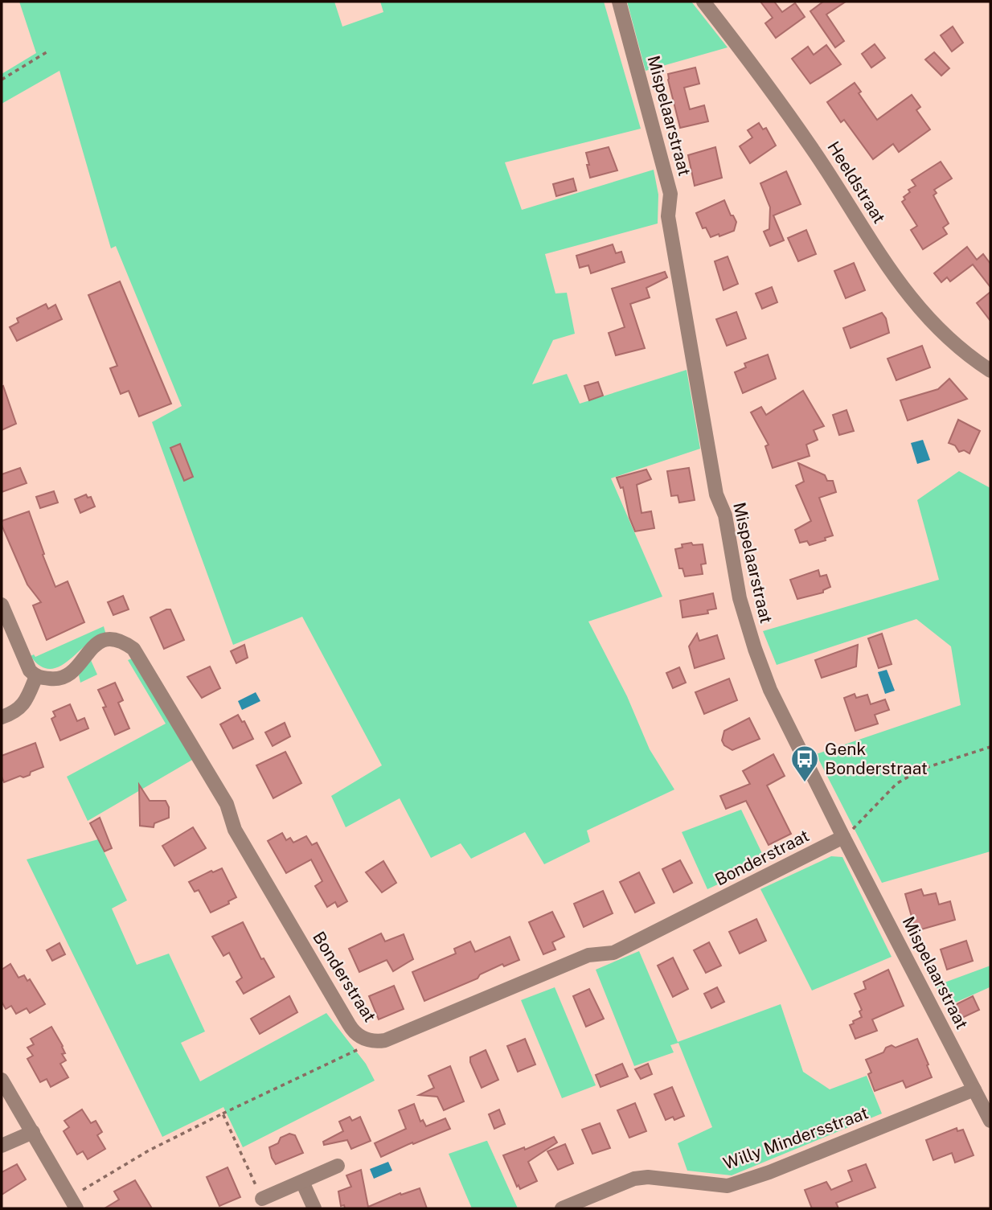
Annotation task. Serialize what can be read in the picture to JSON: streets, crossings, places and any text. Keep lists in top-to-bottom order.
{
  "streets": {
    "street": [
      "Mispelaarstraat",
      "Heeldstraat",
      "Bonderstraat",
      "Willy Mindersstraat"
    ]
  },
  "crossings": [
    ["Mispelaarstraat", "Bonderstraat"],
    ["Mispelaarstraat", "Willy Mindersstraat"]
  ],
  "places": {
    "bus stop": ["Genk Bonderstraat"]
  }
}
